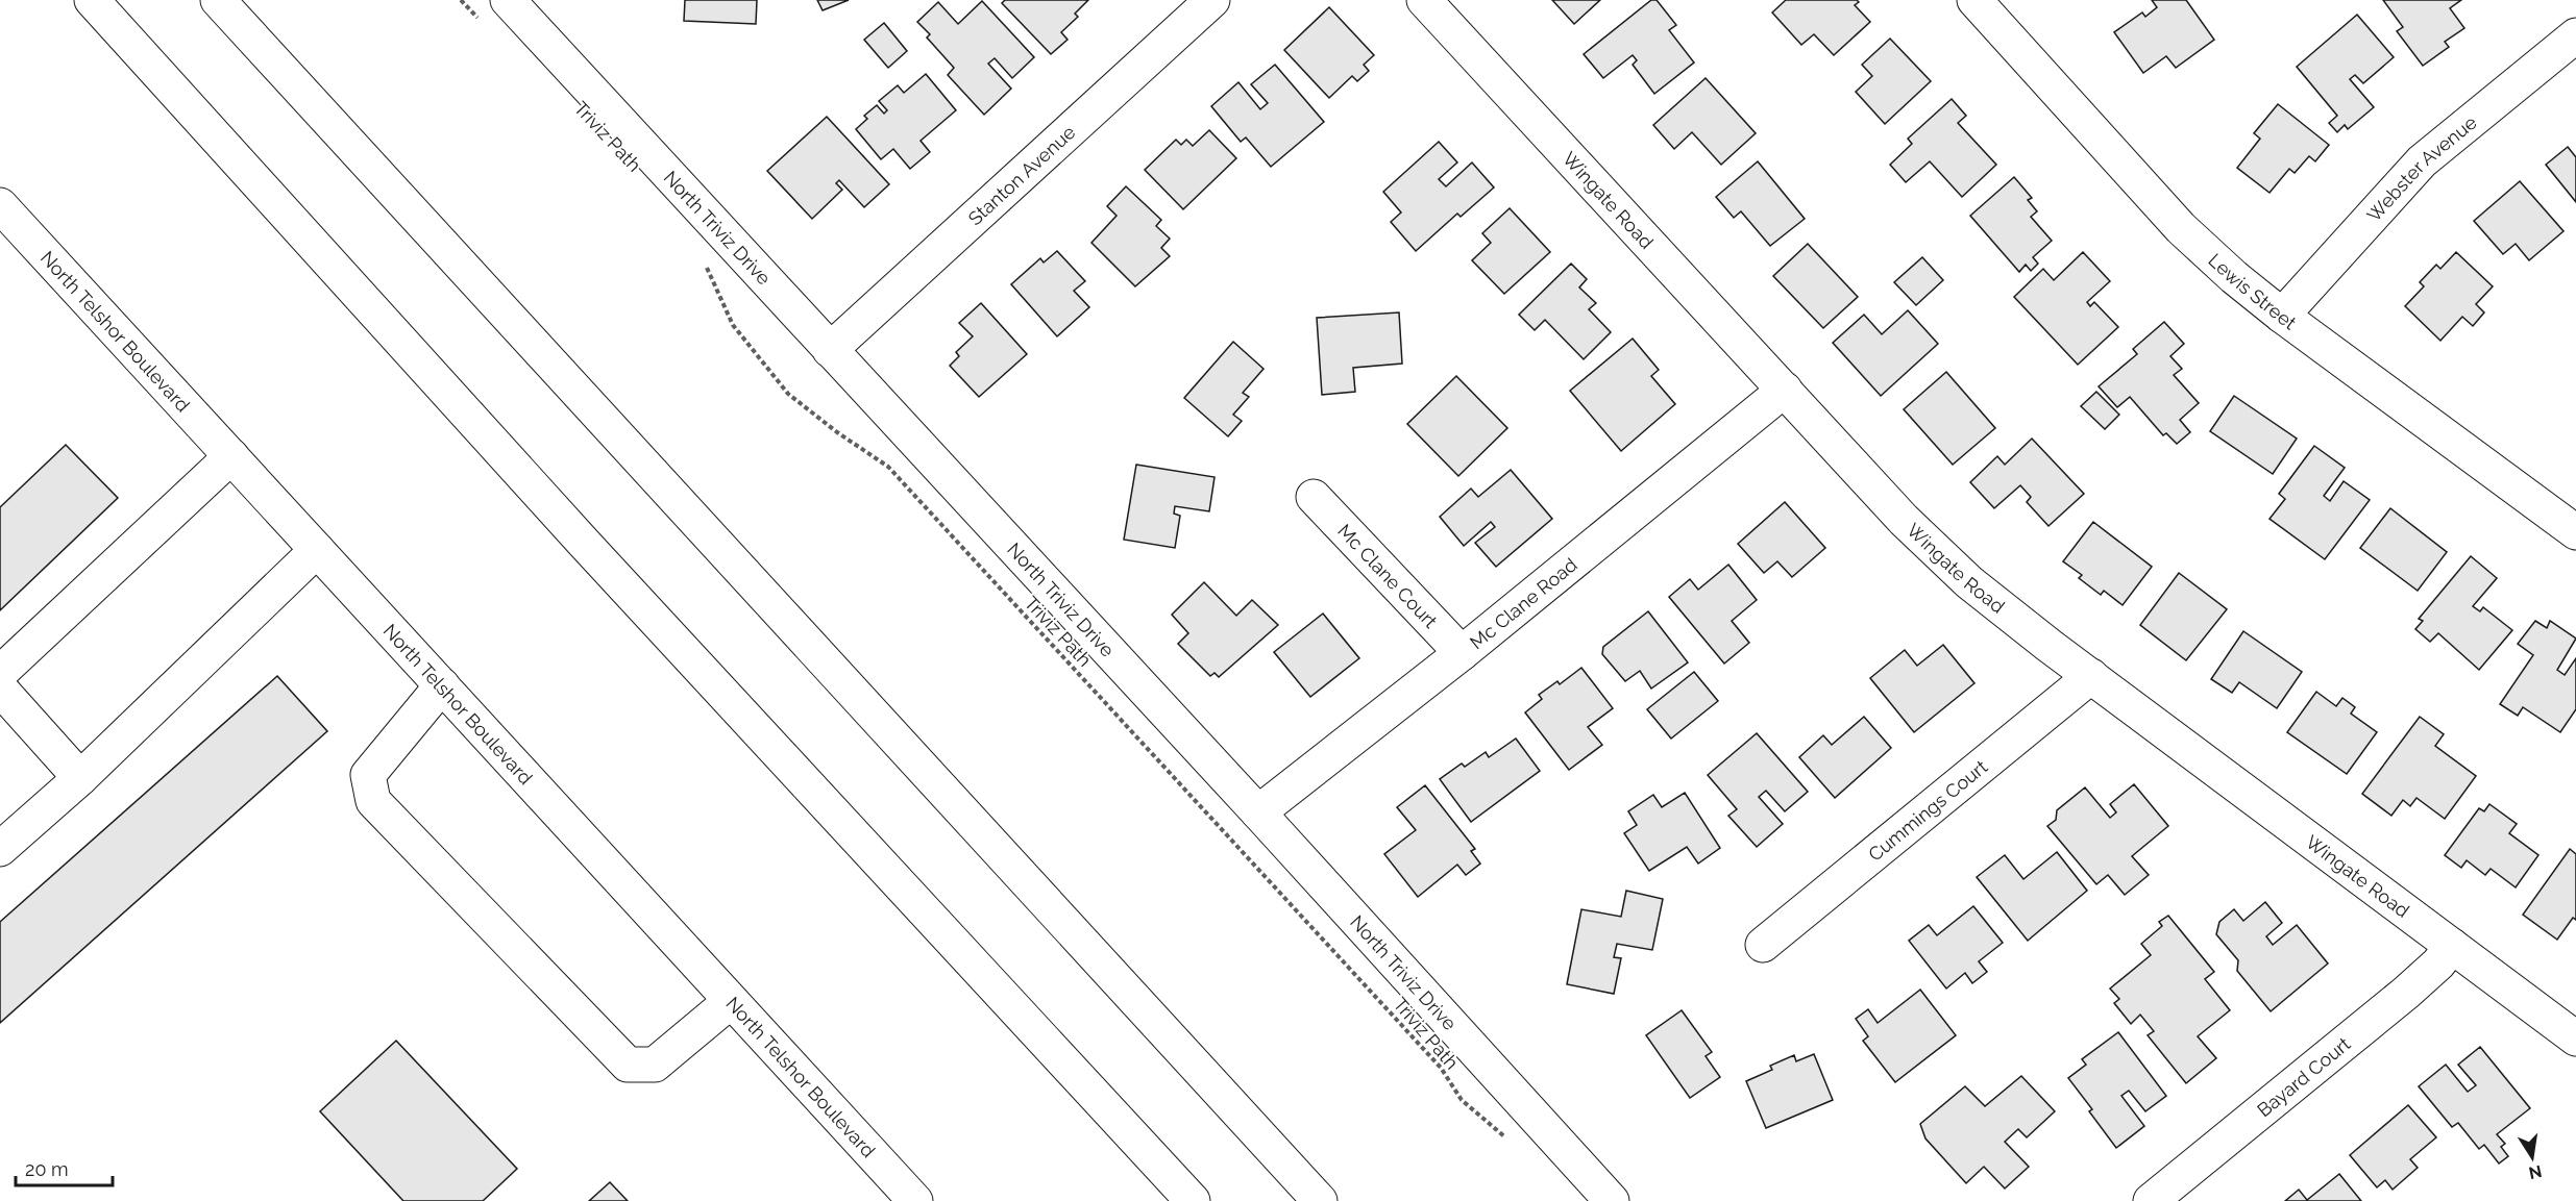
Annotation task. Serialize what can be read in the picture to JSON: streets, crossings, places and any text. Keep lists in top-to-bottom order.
{
  "streets": {
    "main road": [
      "Webster Avenue",
      "Stanton Avenue",
      "Wingate Road",
      "North Triviz Drive",
      "Lewis Street",
      "North Telshor Boulevard",
      "Mc Clane Court",
      "Mc Clane Road",
      "Cummings Court",
      "Bayard Court"
    ],
    "path": ["Triviz Path"]
  },
  "crossings": [
    ["Webster Avenue", "Lewis Street"],
    ["Stanton Avenue", "North Triviz Drive"],
    ["Wingate Road", "Mc Clane Road"],
    ["Wingate Road", "Cummings Court"],
    ["Wingate Road", "Bayard Court"],
    ["North Triviz Drive", "Mc Clane Road"],
    ["Mc Clane Court", "Mc Clane Road"]
  ],
  "scale_bar": "20 m",
  "north": "bottom"
}
